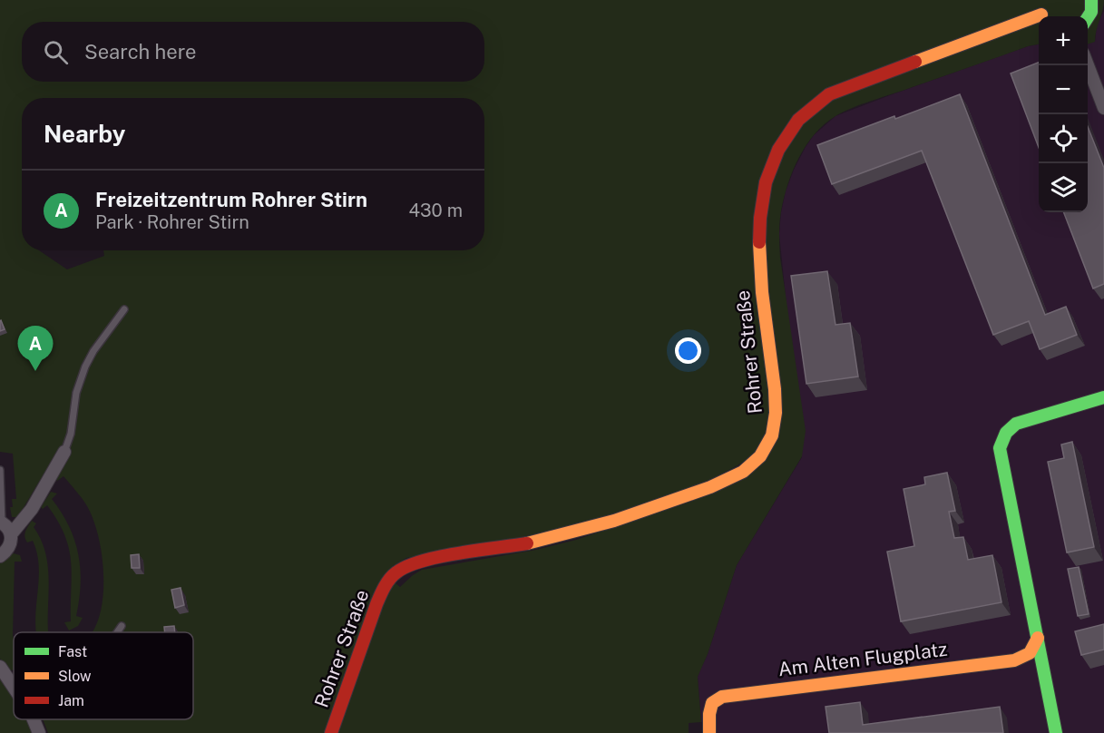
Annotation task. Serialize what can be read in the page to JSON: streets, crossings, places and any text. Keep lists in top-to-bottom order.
{
  "streets": {
    "main road": ["Rohrer Straße", "Am Alten Flugplatz"]
  },
  "legend": ["Fast", "Slow", "Jam"],
  "page": {
    "map_buttons": ["+", "−"],
    "search": "Search here",
    "heading": "Nearby",
    "list": [
      {
        "mark": "A",
        "name": "Freizeitzentrum Rohrer Stirn",
        "note": "Park · Rohrer Stirn",
        "value": "430 m"
      }
    ],
    "pins": "A"
  }
}
